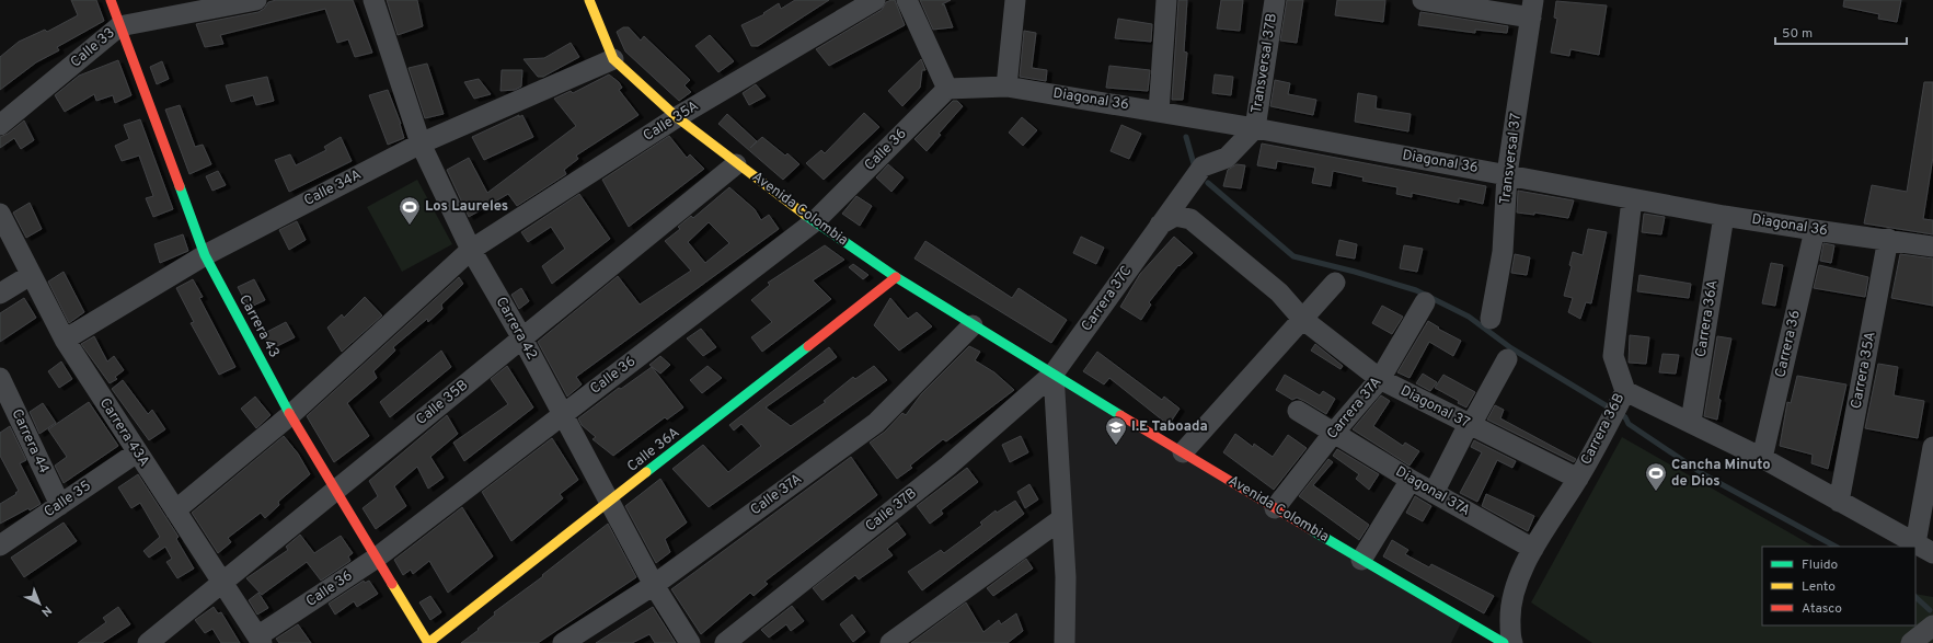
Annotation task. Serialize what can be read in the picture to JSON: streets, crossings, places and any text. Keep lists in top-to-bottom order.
{
  "streets": {
    "street": [
      "Calle 33",
      "Transversal 37B",
      "Diagonal 36",
      "Calle 35A",
      "Calle 36",
      "Transversal 37",
      "Calle 34A",
      "Avenida Colombia",
      "Carrera 37C",
      "Carrera 36A",
      "Carrera 43",
      "Carrera 42",
      "Carrera 36",
      "Carrera 35A",
      "Calle 35B",
      "Diagonal 37",
      "Carrera 37A",
      "Carrera 36B",
      "Carrera 43A",
      "Carrera 44",
      "Calle 36A",
      "Diagonal 37A",
      "Calle 37A",
      "Calle 35",
      "Calle 37B"
    ]
  },
  "crossings": [
    ["Calle 33", "Carrera 43"],
    ["Transversal 37B", "Diagonal 36"],
    ["Transversal 37B", "Carrera 37C"],
    ["Diagonal 36", "Calle 36"],
    ["Diagonal 36", "Transversal 37"],
    ["Diagonal 36", "Carrera 37C"],
    ["Diagonal 36", "Carrera 36A"],
    ["Diagonal 36", "Carrera 36"],
    ["Diagonal 36", "Carrera 35A"],
    ["Diagonal 36", "Carrera 36B"],
    ["Calle 35A", "Avenida Colombia"],
    ["Calle 35A", "Carrera 43"],
    ["Calle 35A", "Carrera 42"],
    ["Calle 35A", "Carrera 43A"],
    ["Calle 36", "Avenida Colombia"],
    ["Calle 36", "Carrera 43"],
    ["Calle 36", "Carrera 42"],
    ["Calle 36", "Carrera 43A"],
    ["Calle 34A", "Avenida Colombia"],
    ["Calle 34A", "Carrera 43"],
    ["Calle 34A", "Carrera 42"],
    ["Calle 34A", "Carrera 43A"],
    ["Avenida Colombia", "Carrera 37C"],
    ["Avenida Colombia", "Calle 35B"],
    ["Avenida Colombia", "Carrera 37A"],
    ["Avenida Colombia", "Calle 36A"],
    ["Avenida Colombia", "Calle 37A"],
    ["Avenida Colombia", "Calle 37B"],
    ["Carrera 37C", "Calle 37B"],
    ["Carrera 43", "Calle 35B"],
    ["Carrera 43", "Calle 36A"],
    ["Carrera 42", "Calle 35B"],
    ["Carrera 42", "Calle 36A"],
    ["Carrera 42", "Calle 37A"],
    ["Calle 35B", "Carrera 43A"],
    ["Diagonal 37", "Carrera 37A"],
    ["Diagonal 37", "Carrera 36B"],
    ["Carrera 37A", "Diagonal 37A"],
    ["Carrera 36B", "Diagonal 37A"],
    ["Carrera 43A", "Calle 35"],
    ["Carrera 44", "Calle 35"]
  ],
  "places": {
    "sports": ["Los Laureles", "Cancha Minuto de Dios"],
    "school or university": ["I.E Taboada"]
  },
  "legend": ["Fluido", "Lento", "Atasco"],
  "scale_bar": "50 m",
  "north": "bottom right"
}
